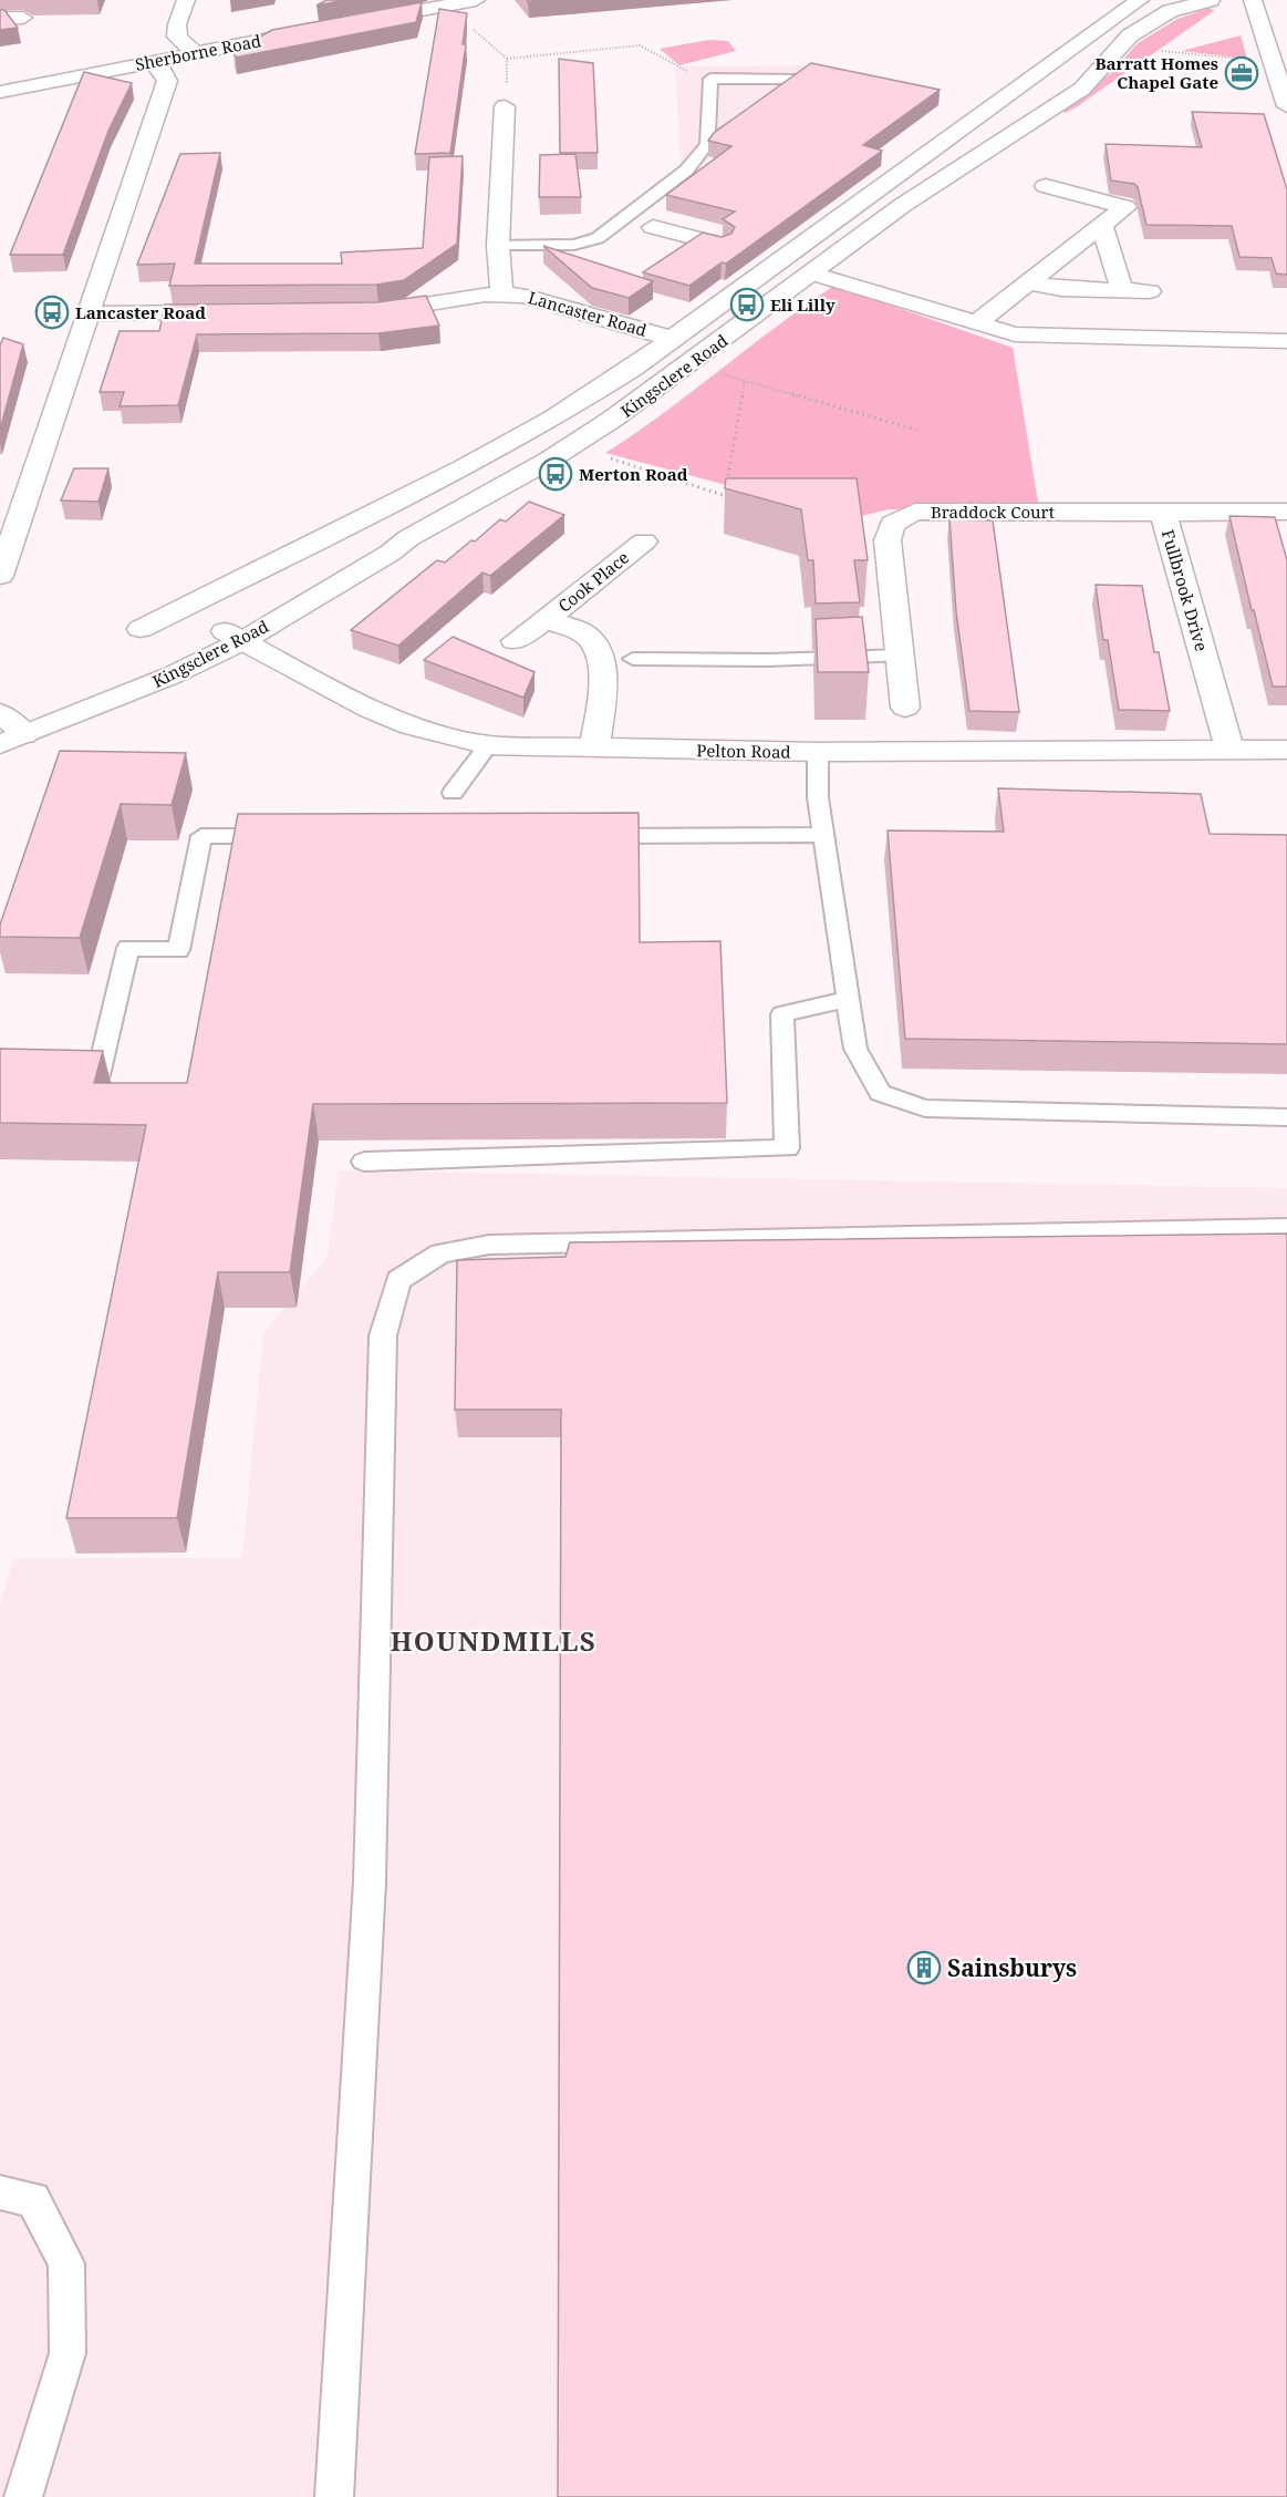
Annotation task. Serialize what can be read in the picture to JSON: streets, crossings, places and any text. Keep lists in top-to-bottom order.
{
  "streets": {
    "street": [
      "Sherborne Road",
      "Lancaster Road",
      "Kingsclere Road",
      "Braddock Court",
      "Cook Place",
      "Fullbrook Drive",
      "Pelton Road"
    ]
  },
  "crossings": [
    ["Lancaster Road", "Kingsclere Road"],
    ["Kingsclere Road", "Pelton Road"],
    ["Braddock Court", "Fullbrook Drive"],
    ["Cook Place", "Pelton Road"],
    ["Fullbrook Drive", "Pelton Road"]
  ],
  "districts": ["HOUNDMILLS"],
  "places": {
    "office": ["Barratt Homes Chapel Gate"],
    "bus stop": ["Eli Lilly", "Lancaster Road", "Merton Road"],
    "building": ["Sainsburys"]
  }
}
